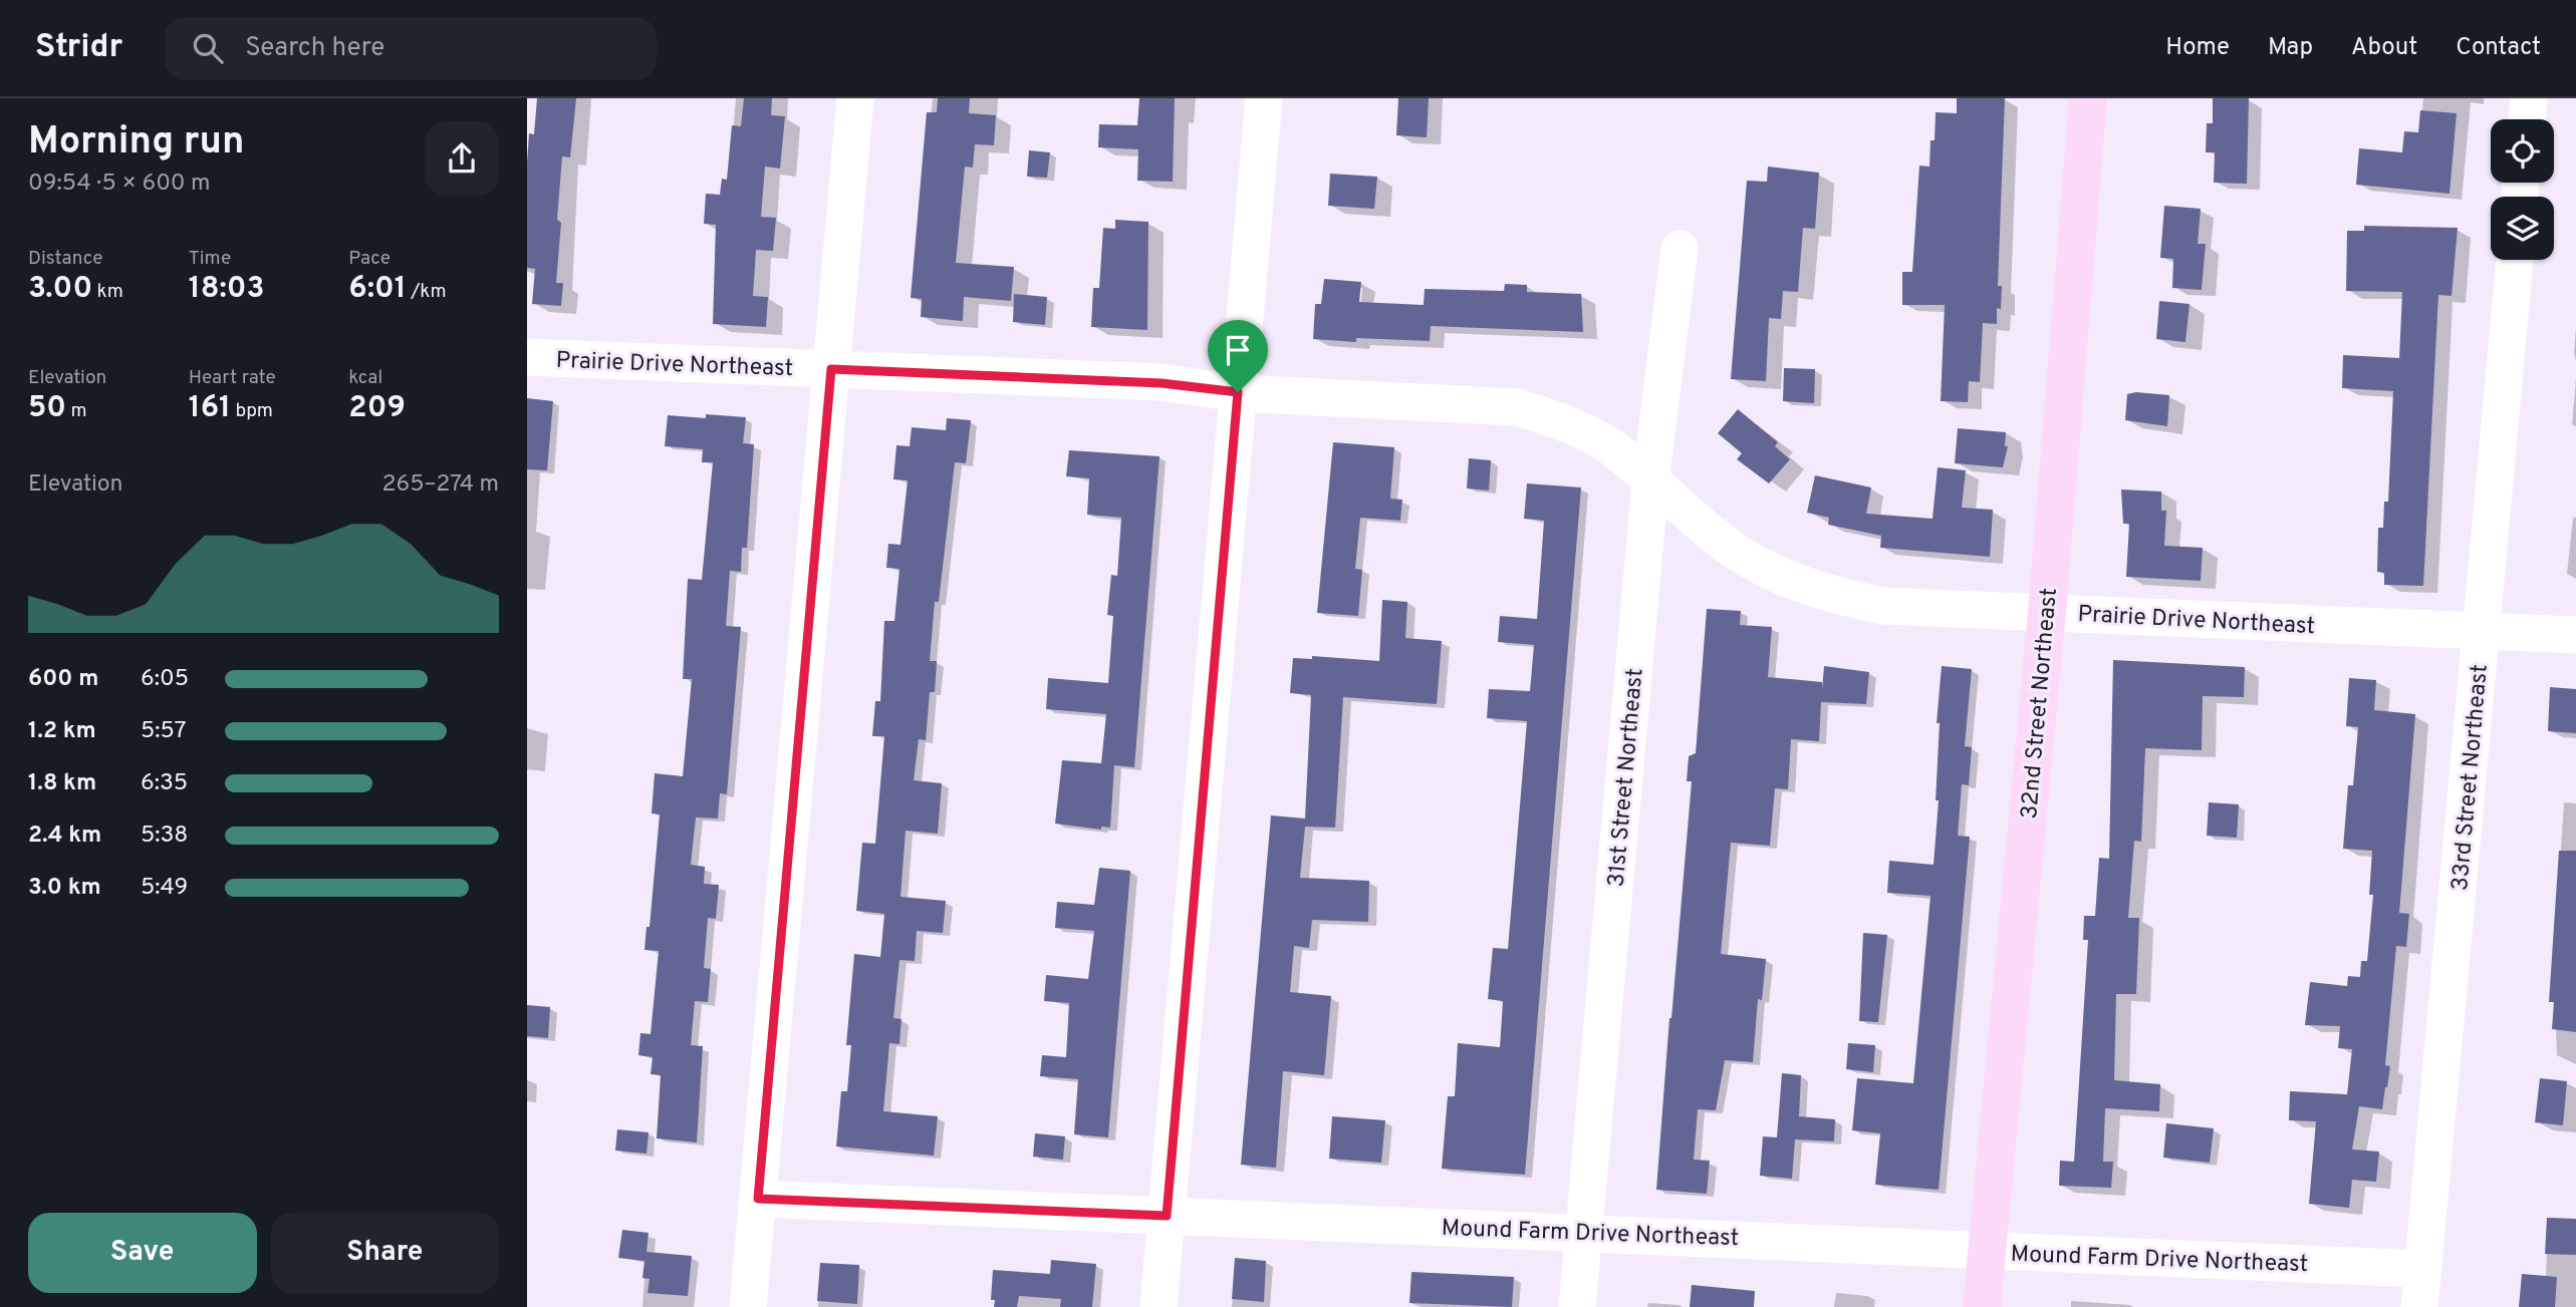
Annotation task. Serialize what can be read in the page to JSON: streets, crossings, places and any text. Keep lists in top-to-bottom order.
{
  "streets": {
    "main road": ["32nd Street Northeast"],
    "street": [
      "Prairie Drive Northeast",
      "31st Street Northeast",
      "33rd Street Northeast",
      "Mound Farm Drive Northeast"
    ]
  },
  "crossings": [
    ["Prairie Drive Northeast", "32nd Street Northeast"],
    ["Prairie Drive Northeast", "31st Street Northeast"],
    ["Prairie Drive Northeast", "33rd Street Northeast"],
    ["32nd Street Northeast", "Mound Farm Drive Northeast"],
    ["31st Street Northeast", "Mound Farm Drive Northeast"],
    ["33rd Street Northeast", "Mound Farm Drive Northeast"]
  ],
  "page": {
    "header": "Stridr",
    "search": "Search here",
    "nav": [
      "Home",
      "Map",
      "About",
      "Contact"
    ],
    "heading": ["Morning run", "09:54 · 5 × 600 m"],
    "stats": [
      ["Distance", "3.00 km"],
      ["Time", "18:03"],
      ["Pace", "6:01 /km"],
      ["Elevation", "50 m"],
      ["Heart rate", "161 bpm"],
      ["kcal", "209"]
    ],
    "chart": ["Elevation", "265–274 m"],
    "list": [
      {
        "name": "600 m",
        "note": "6:05"
      },
      {
        "name": "1.2 km",
        "note": "5:57"
      },
      {
        "name": "1.8 km",
        "note": "6:35"
      },
      {
        "name": "2.4 km",
        "note": "5:38"
      },
      {
        "name": "3.0 km",
        "note": "5:49"
      }
    ],
    "buttons": ["Save", "Share"]
  }
}
